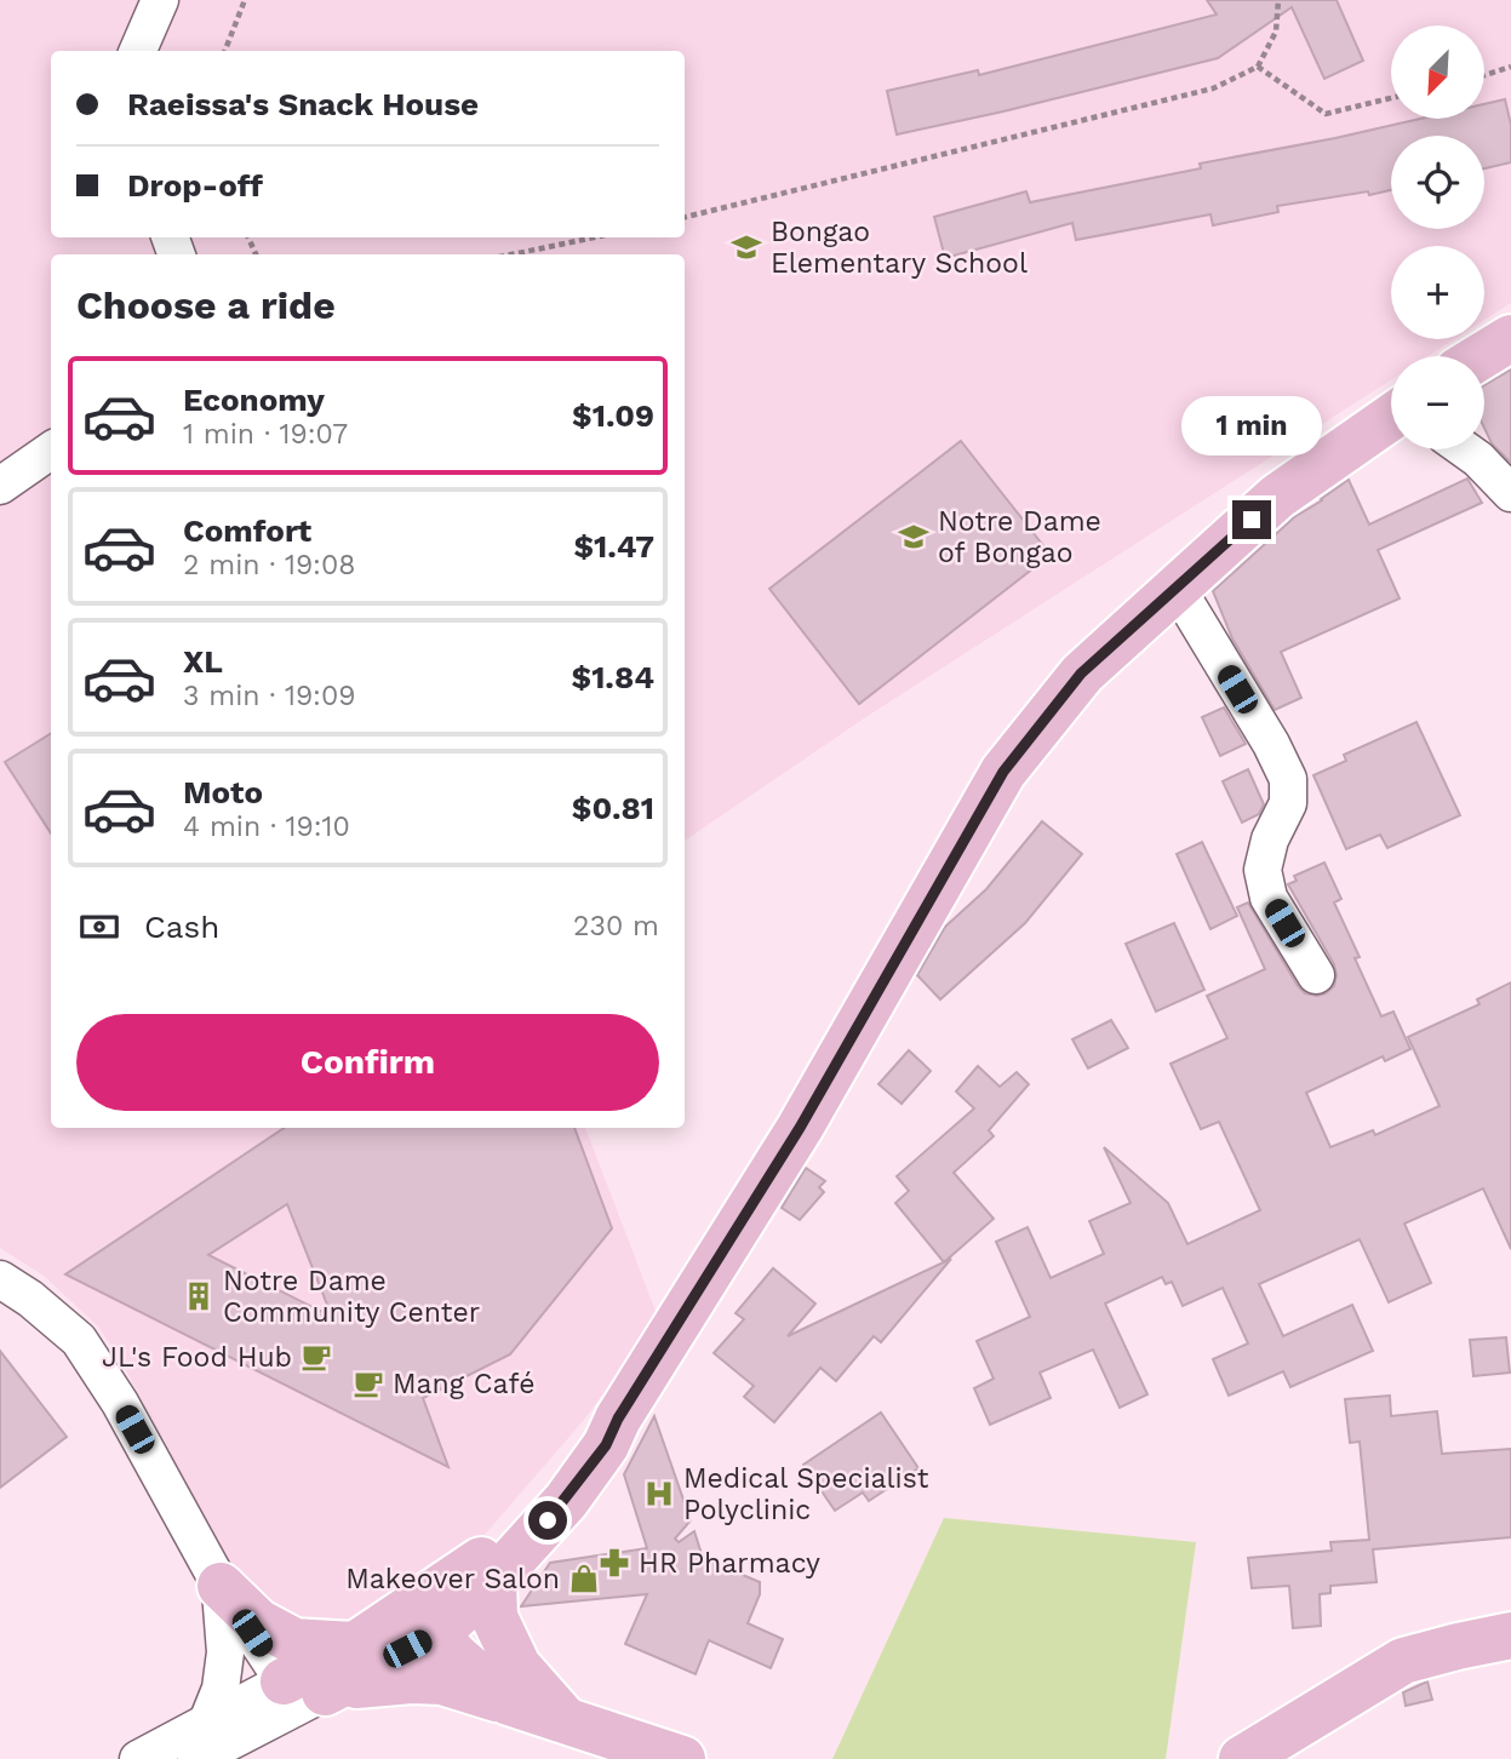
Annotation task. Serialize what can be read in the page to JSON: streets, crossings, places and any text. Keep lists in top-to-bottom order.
{
  "places": {
    "school or university": ["Bongao Elementary School", "Notre Dame of Bongao"],
    "building": ["Notre Dame Community Center"],
    "cafe": ["JL's Food Hub", "Mang Café"],
    "hospital": ["Medical Specialist Polyclinic"],
    "pharmacy": ["HR Pharmacy"],
    "shop": ["Makeover Salon"]
  },
  "north": "bottom left",
  "page": {
    "map_buttons": ["+", "−"],
    "banner": ["Raeissa's Snack House", "Drop-off"],
    "heading": "Choose a ride",
    "list": [
      {
        "name": "Economy",
        "note": "1 min · 19:07",
        "value": "$1.09"
      },
      {
        "name": "Comfort",
        "note": "2 min · 19:08",
        "value": "$1.47"
      },
      {
        "name": "XL",
        "note": "3 min · 19:09",
        "value": "$1.84"
      },
      {
        "name": "Moto",
        "note": "4 min · 19:10",
        "value": "$0.81"
      }
    ],
    "bubble": "1 min",
    "pay": ["Cash", "230 m"],
    "buttons": "Confirm"
  }
}
